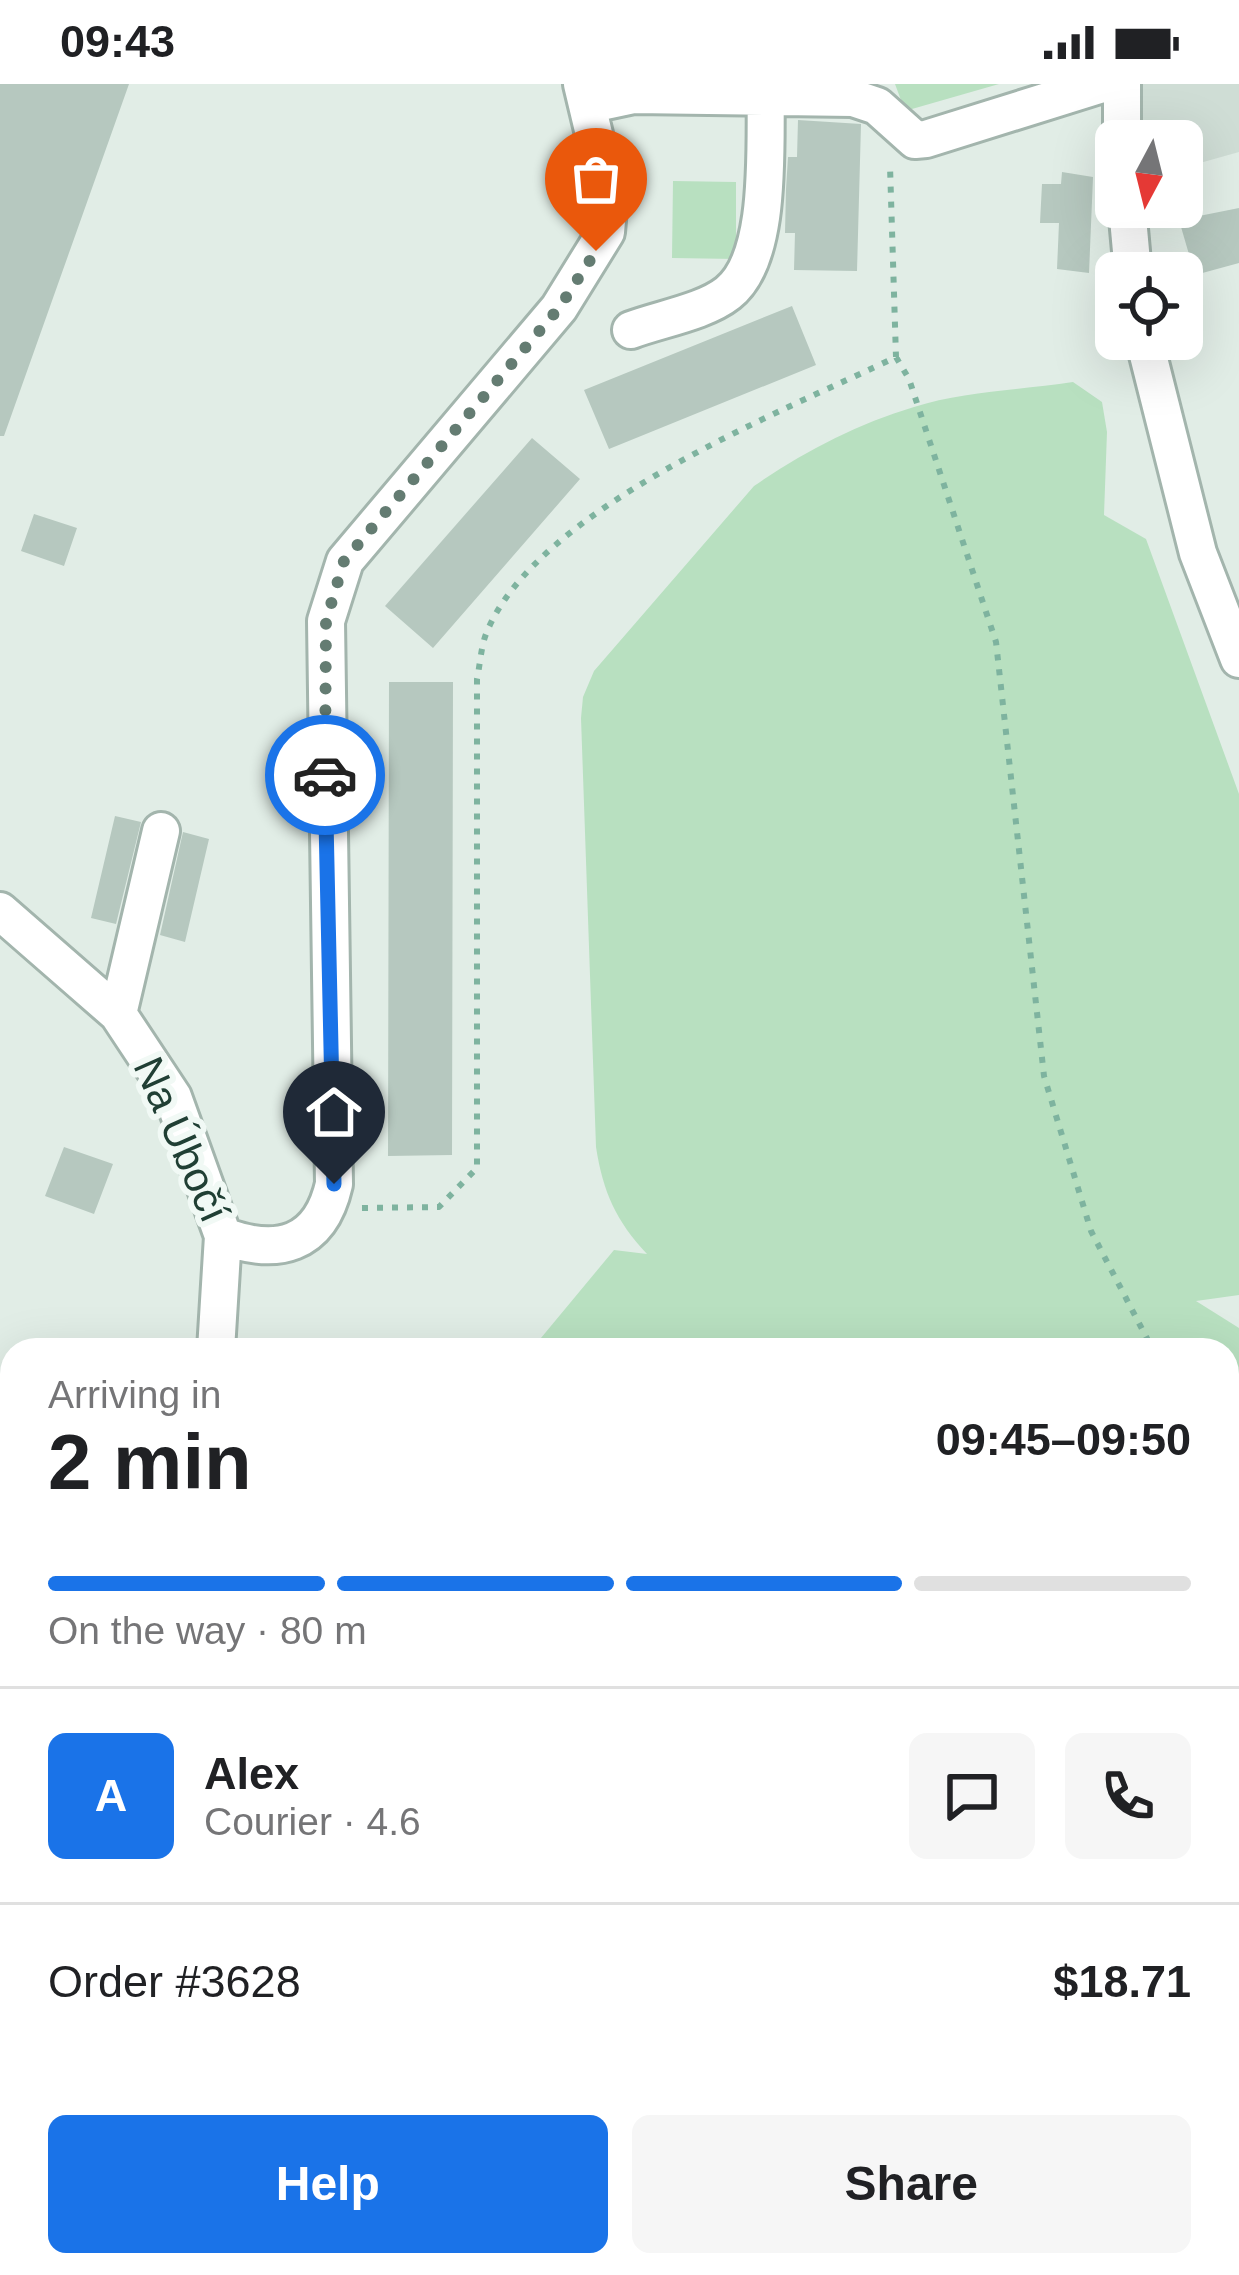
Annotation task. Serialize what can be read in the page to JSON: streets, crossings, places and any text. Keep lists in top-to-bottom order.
{
  "streets": {
    "street": ["Na Úbočí"]
  },
  "north": "bottom",
  "page": {
    "status": "09:43",
    "heading": ["2 min", "Arriving in", "09:45–09:50"],
    "panel": [
      "Alex",
      "Courier · 4.6",
      "Order #3628",
      "$18.71"
    ],
    "bar": "On the way · 80 m",
    "round": "A",
    "buttons": ["Help", "Share"]
  }
}
